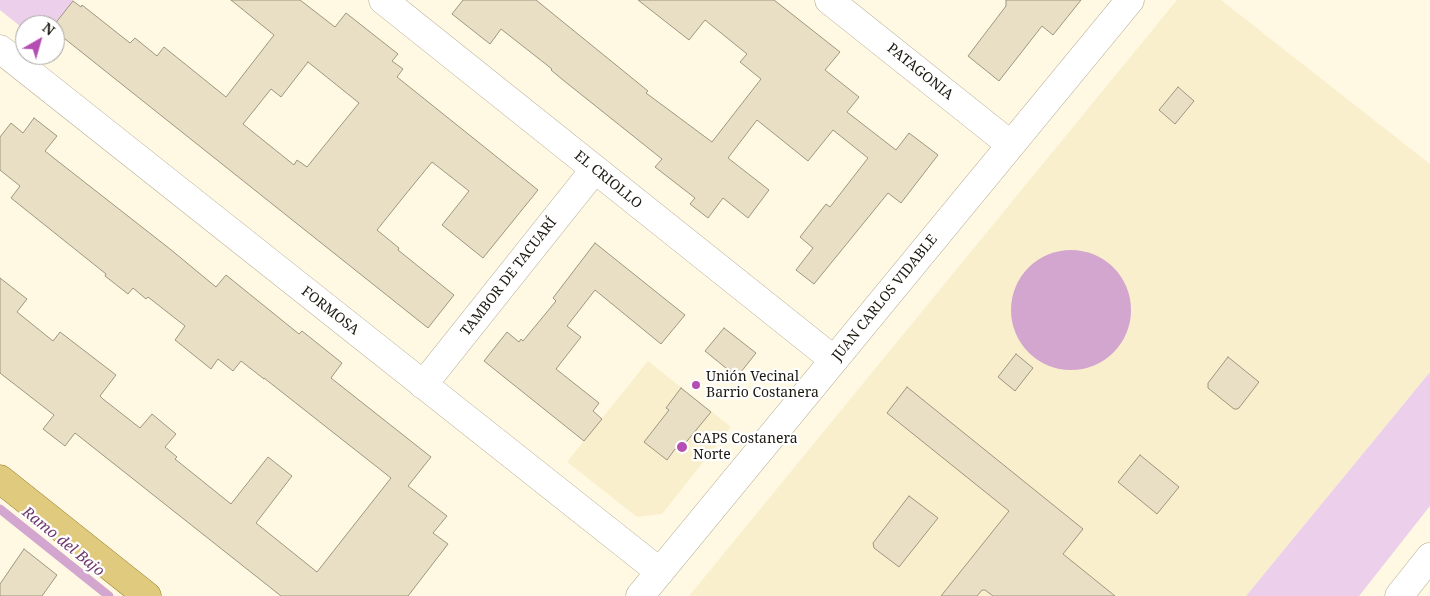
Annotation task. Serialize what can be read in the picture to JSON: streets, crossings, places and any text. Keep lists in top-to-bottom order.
{
  "streets": {
    "street": [
      "PATAGONIA",
      "EL CRIOLLO",
      "TAMBOR DE TACUARÍ",
      "JUAN CARLOS VIDABLE",
      "FORMOSA"
    ]
  },
  "crossings": [
    ["PATAGONIA", "JUAN CARLOS VIDABLE"],
    ["EL CRIOLLO", "TAMBOR DE TACUARÍ"],
    ["EL CRIOLLO", "JUAN CARLOS VIDABLE"],
    ["TAMBOR DE TACUARÍ", "FORMOSA"],
    ["JUAN CARLOS VIDABLE", "FORMOSA"]
  ],
  "water": ["Ramo del Bajo"],
  "places": ["Unión Vecinal Barrio Costanera", "CAPS Costanera Norte"],
  "north": "top right"
}
